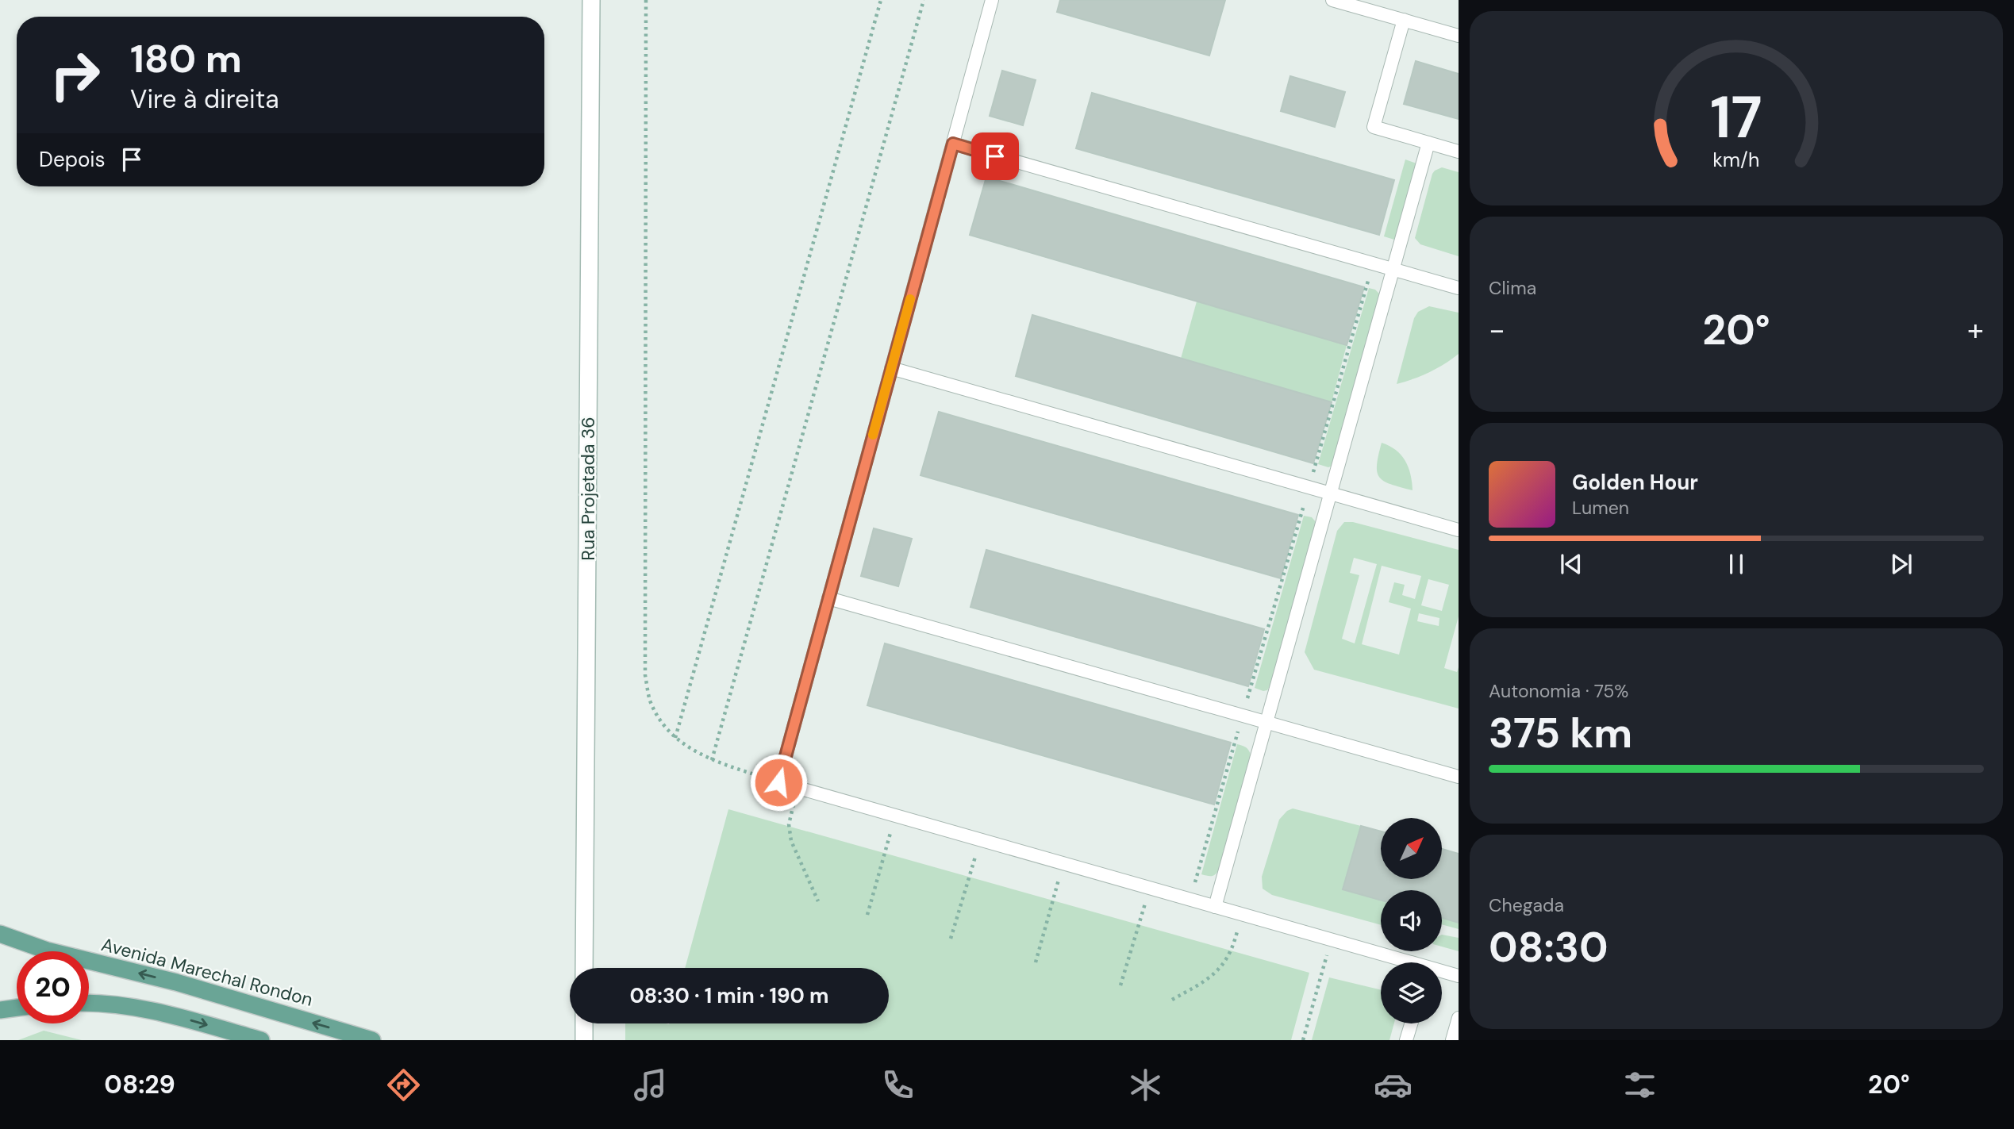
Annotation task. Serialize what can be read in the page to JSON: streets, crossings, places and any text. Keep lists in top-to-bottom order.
{
  "streets": {
    "main road": ["Avenida Marechal Rondon"],
    "street": ["Rua Projetada 36"]
  },
  "north": "top right",
  "page": {
    "turn": ["180 m", "Vire à direita"],
    "then": "Depois",
    "tile": [
      "Clima",
      ["Autonomia · 75%", "375 km"],
      ["Chegada", "08:30"]
    ],
    "heat": ["−", "20°", "+"],
    "song": ["Golden Hour", "Lumen"],
    "limit": "20",
    "trip": "08:30 · 1 min · 190 m",
    "tabs": ["08:29", "20°"],
    "gauge": ["17", "km/h"]
  }
}
